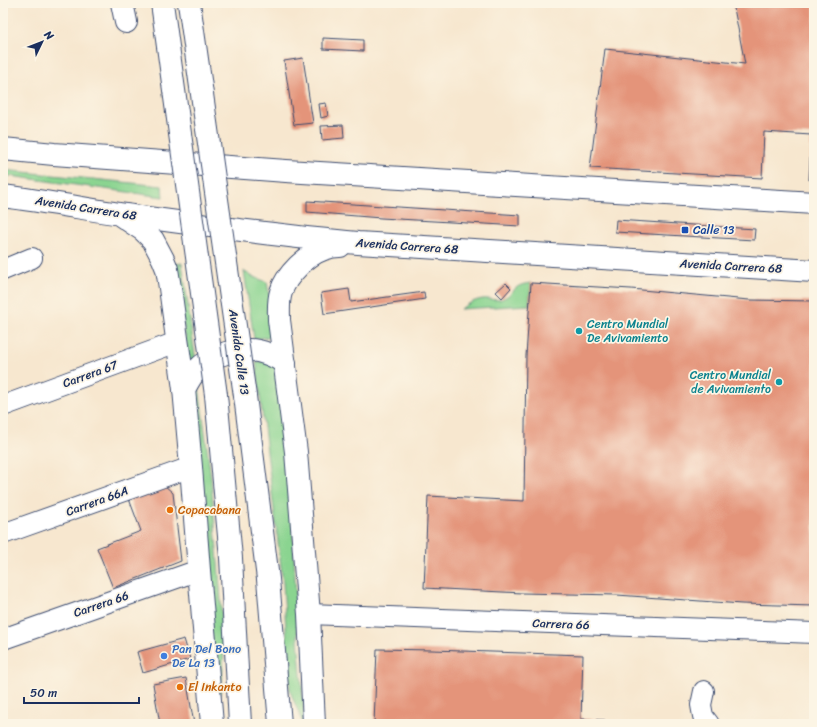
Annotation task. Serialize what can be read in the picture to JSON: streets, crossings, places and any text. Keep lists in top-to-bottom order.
{
  "streets": {
    "main road": ["Avenida Carrera 68", "Avenida Calle 13"],
    "street": ["Carrera 67", "Carrera 66A", "Carrera 66"]
  },
  "places": {
    "transit": ["Calle 13"],
    "other": [
      "Centro Mundial De Avivamiento",
      "Centro Mundial de Avivamiento",
      "Copacabana",
      "Pan Del Bono De La 13",
      "El Inkanto"
    ]
  },
  "scale_bar": "50 m",
  "north": "top right"
}
